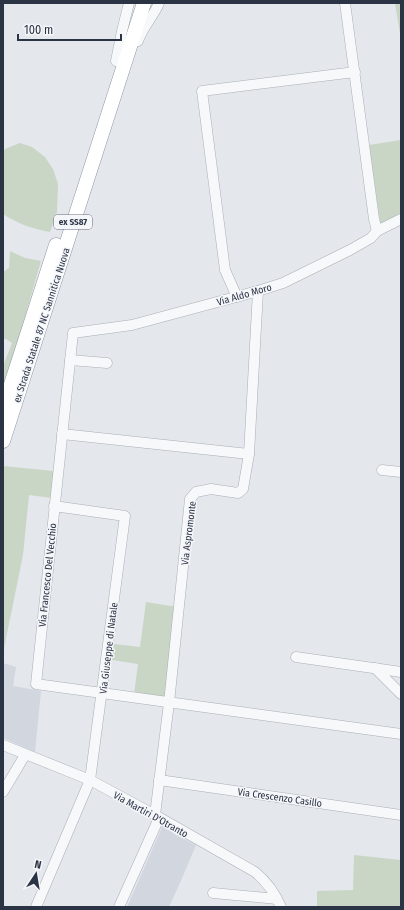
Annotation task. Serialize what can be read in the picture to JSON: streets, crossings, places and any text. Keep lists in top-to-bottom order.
{
  "streets": {
    "highway": ["ex SS87", "ex Strada Statale 87 NC Sannitica Nuova"],
    "street": [
      "Via Aldo Moro",
      "Via Aspromonte",
      "Via Francesco Del Vecchio",
      "Via Giuseppe di Natale",
      "Via Crescenzo Casillo",
      "Via Martiri D'Otranto"
    ]
  },
  "crossings": [
    ["Via Aldo Moro", "Via Aspromonte"],
    ["Via Aldo Moro", "Via Francesco Del Vecchio"],
    ["Via Aspromonte", "Via Francesco Del Vecchio"],
    ["Via Francesco Del Vecchio", "Via Giuseppe di Natale"],
    ["Via Giuseppe di Natale", "Via Martiri D'Otranto"]
  ],
  "scale_bar": "100 m",
  "north": "top"
}
